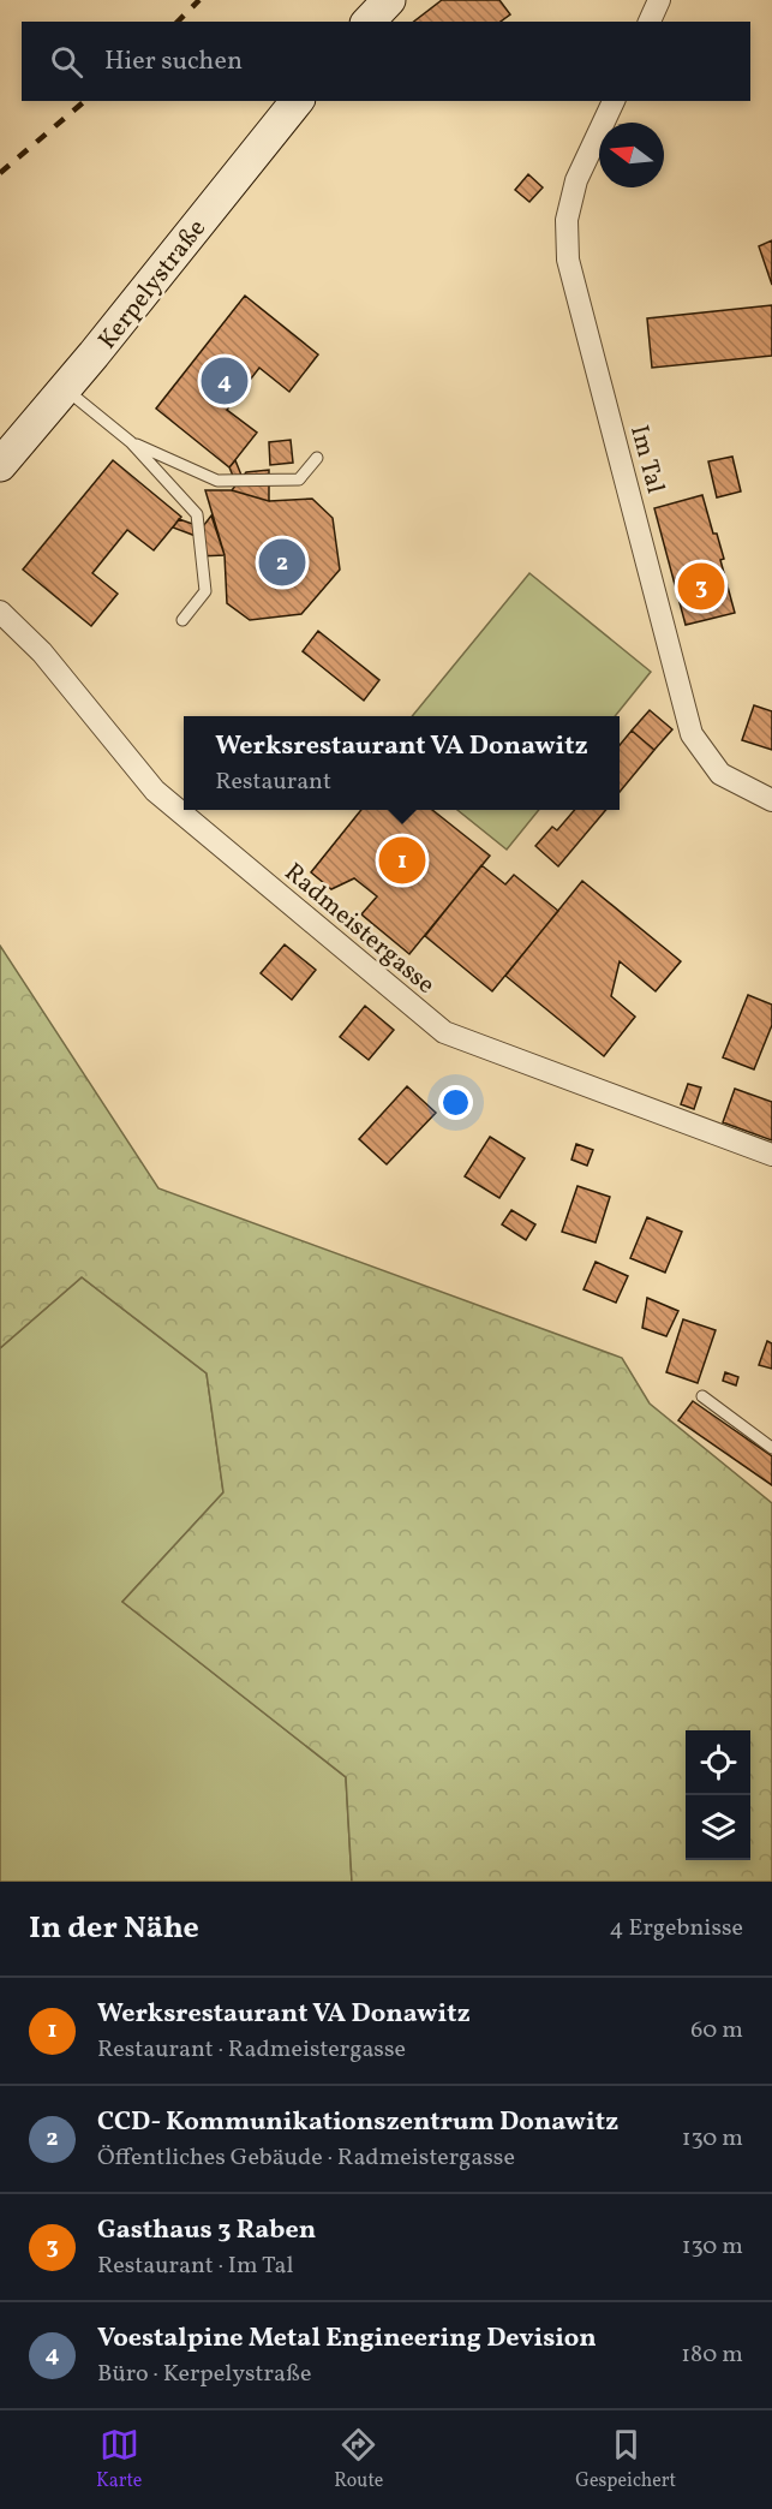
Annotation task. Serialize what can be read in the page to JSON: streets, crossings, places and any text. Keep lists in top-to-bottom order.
{
  "streets": {
    "main road": ["Kerpelystraße"],
    "street": ["Im Tal", "Radmeistergasse"]
  },
  "north": "left",
  "page": {
    "search": "Hier suchen",
    "pins": [
      "4",
      "2",
      "3",
      "1"
    ],
    "popup": ["Werksrestaurant VA Donawitz", "Restaurant"],
    "heading": ["In der Nähe", "4 Ergebnisse"],
    "list": [
      {
        "mark": "1",
        "name": "Werksrestaurant VA Donawitz",
        "note": "Restaurant · Radmeistergasse",
        "value": "60 m"
      },
      {
        "mark": "2",
        "name": "CCD- Kommunikationszentrum Donawitz",
        "note": "Öffentliches Gebäude · Radmeistergasse",
        "value": "130 m"
      },
      {
        "mark": "3",
        "name": "Gasthaus 3 Raben",
        "note": "Restaurant · Im Tal",
        "value": "130 m"
      },
      {
        "mark": "4",
        "name": "Voestalpine Metal Engineering Devision",
        "note": "Büro · Kerpelystraße",
        "value": "180 m"
      }
    ],
    "nav": ["Karte", "Route", "Gespeichert"]
  }
}
